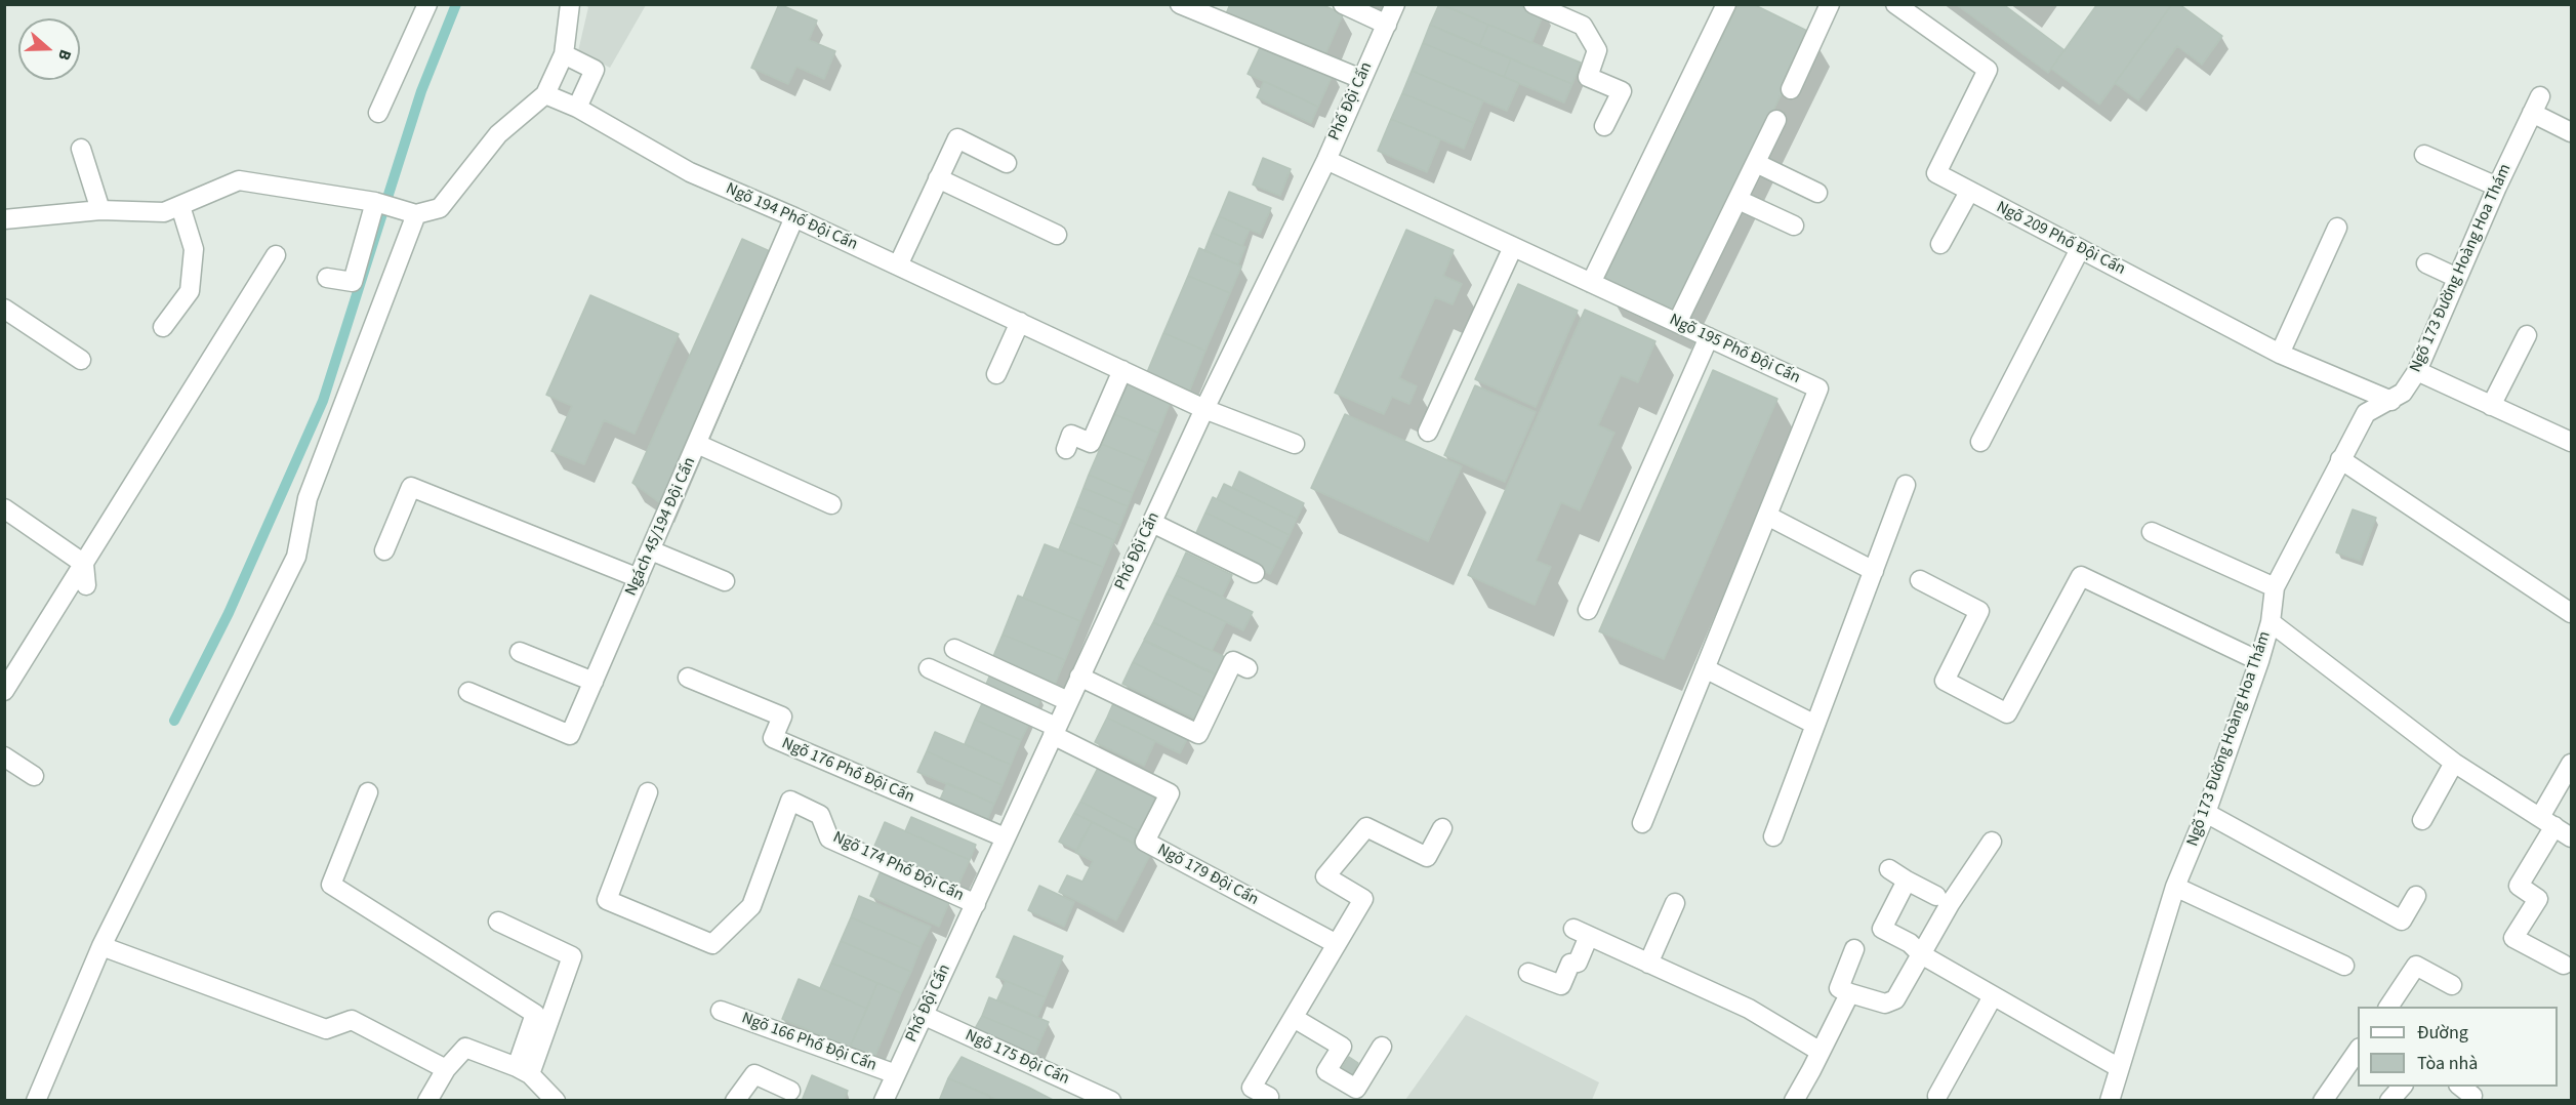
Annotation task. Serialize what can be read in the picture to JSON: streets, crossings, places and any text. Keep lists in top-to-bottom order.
{
  "streets": {
    "street": [
      "Phố Đội Cấn",
      "Ngõ 194 Phố Đội Cấn",
      "Ngõ 209 Phố Đội Cấn",
      "Ngõ 173 Đường Hoàng Hoa Thám",
      "Ngõ 195 Phố Đội Cấn",
      "Ngách 45/194 Đội Cấn",
      "Ngõ 176 Phố Đội Cấn",
      "Ngõ 174 Phố Đội Cấn",
      "Ngõ 179 Đội Cấn",
      "Ngõ 166 Phố Đội Cấn",
      "Ngõ 175 Đội Cấn"
    ]
  },
  "crossings": [
    ["Phố Đội Cấn", "Ngõ 194 Phố Đội Cấn"],
    ["Phố Đội Cấn", "Ngõ 195 Phố Đội Cấn"],
    ["Phố Đội Cấn", "Ngõ 176 Phố Đội Cấn"],
    ["Phố Đội Cấn", "Ngõ 174 Phố Đội Cấn"],
    ["Phố Đội Cấn", "Ngõ 179 Đội Cấn"],
    ["Phố Đội Cấn", "Ngõ 166 Phố Đội Cấn"],
    ["Phố Đội Cấn", "Ngõ 175 Đội Cấn"],
    ["Ngõ 194 Phố Đội Cấn", "Ngách 45/194 Đội Cấn"],
    ["Ngõ 209 Phố Đội Cấn", "Ngõ 173 Đường Hoàng Hoa Thám"]
  ],
  "legend": ["Đường", "Tòa nhà"],
  "north": "right"
}
